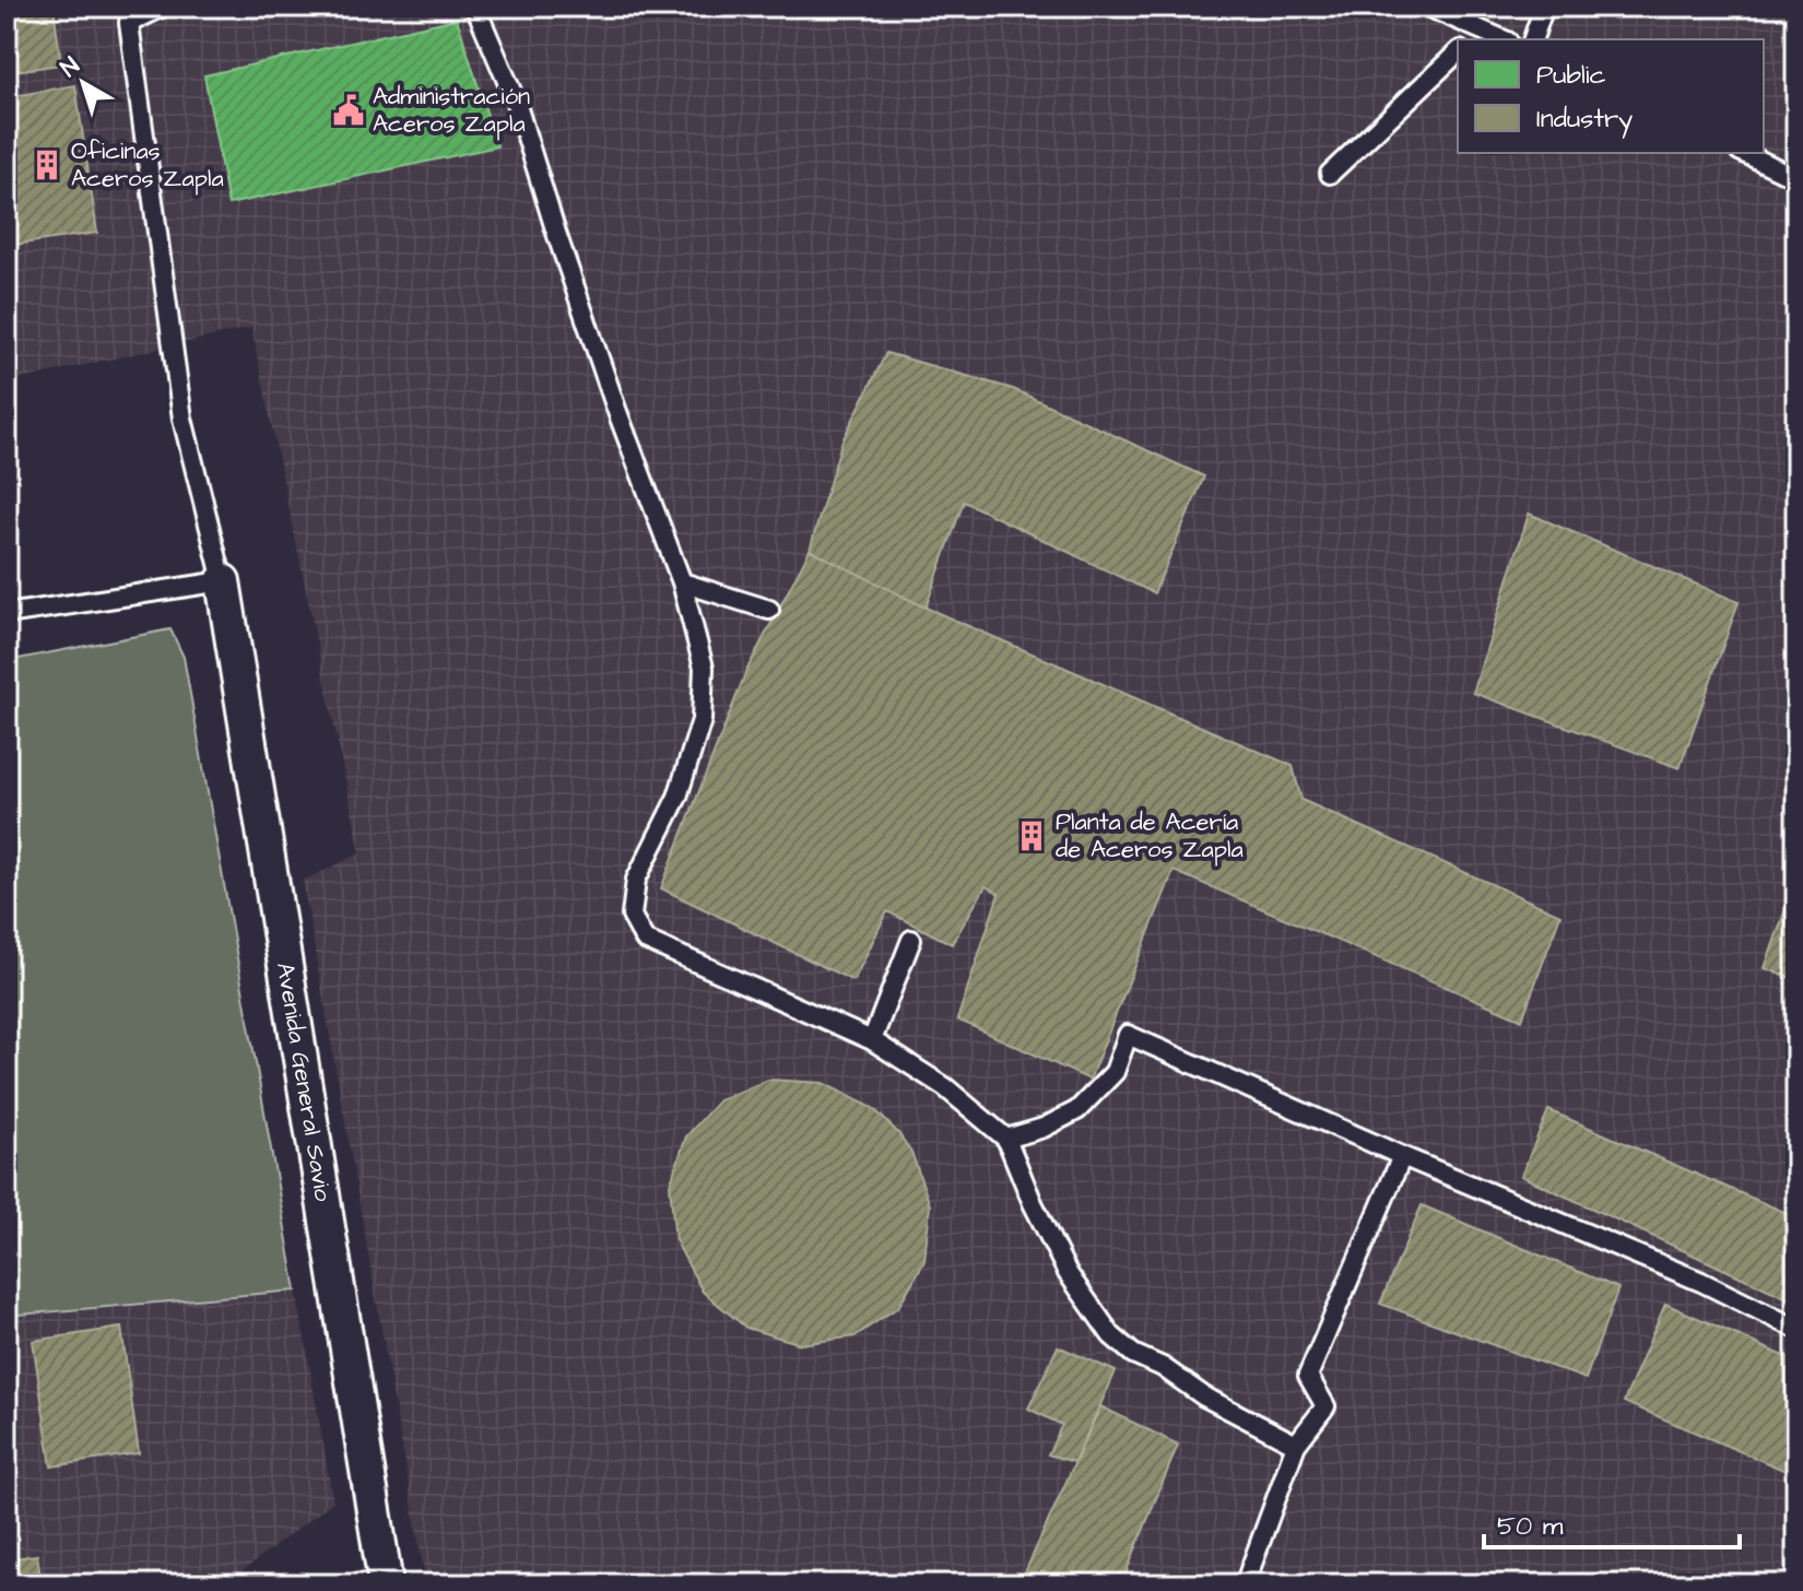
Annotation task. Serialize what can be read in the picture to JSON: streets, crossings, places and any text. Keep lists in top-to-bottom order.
{
  "streets": {
    "street": ["Avenida General Savio"]
  },
  "places": {
    "public building": ["Administración Aceros Zapla"],
    "building": ["Oficinas Aceros Zapla", "Planta de Acería de Aceros Zapla"]
  },
  "legend": ["Public", "Industry"],
  "scale_bar": "50 m",
  "north": "top left"
}
